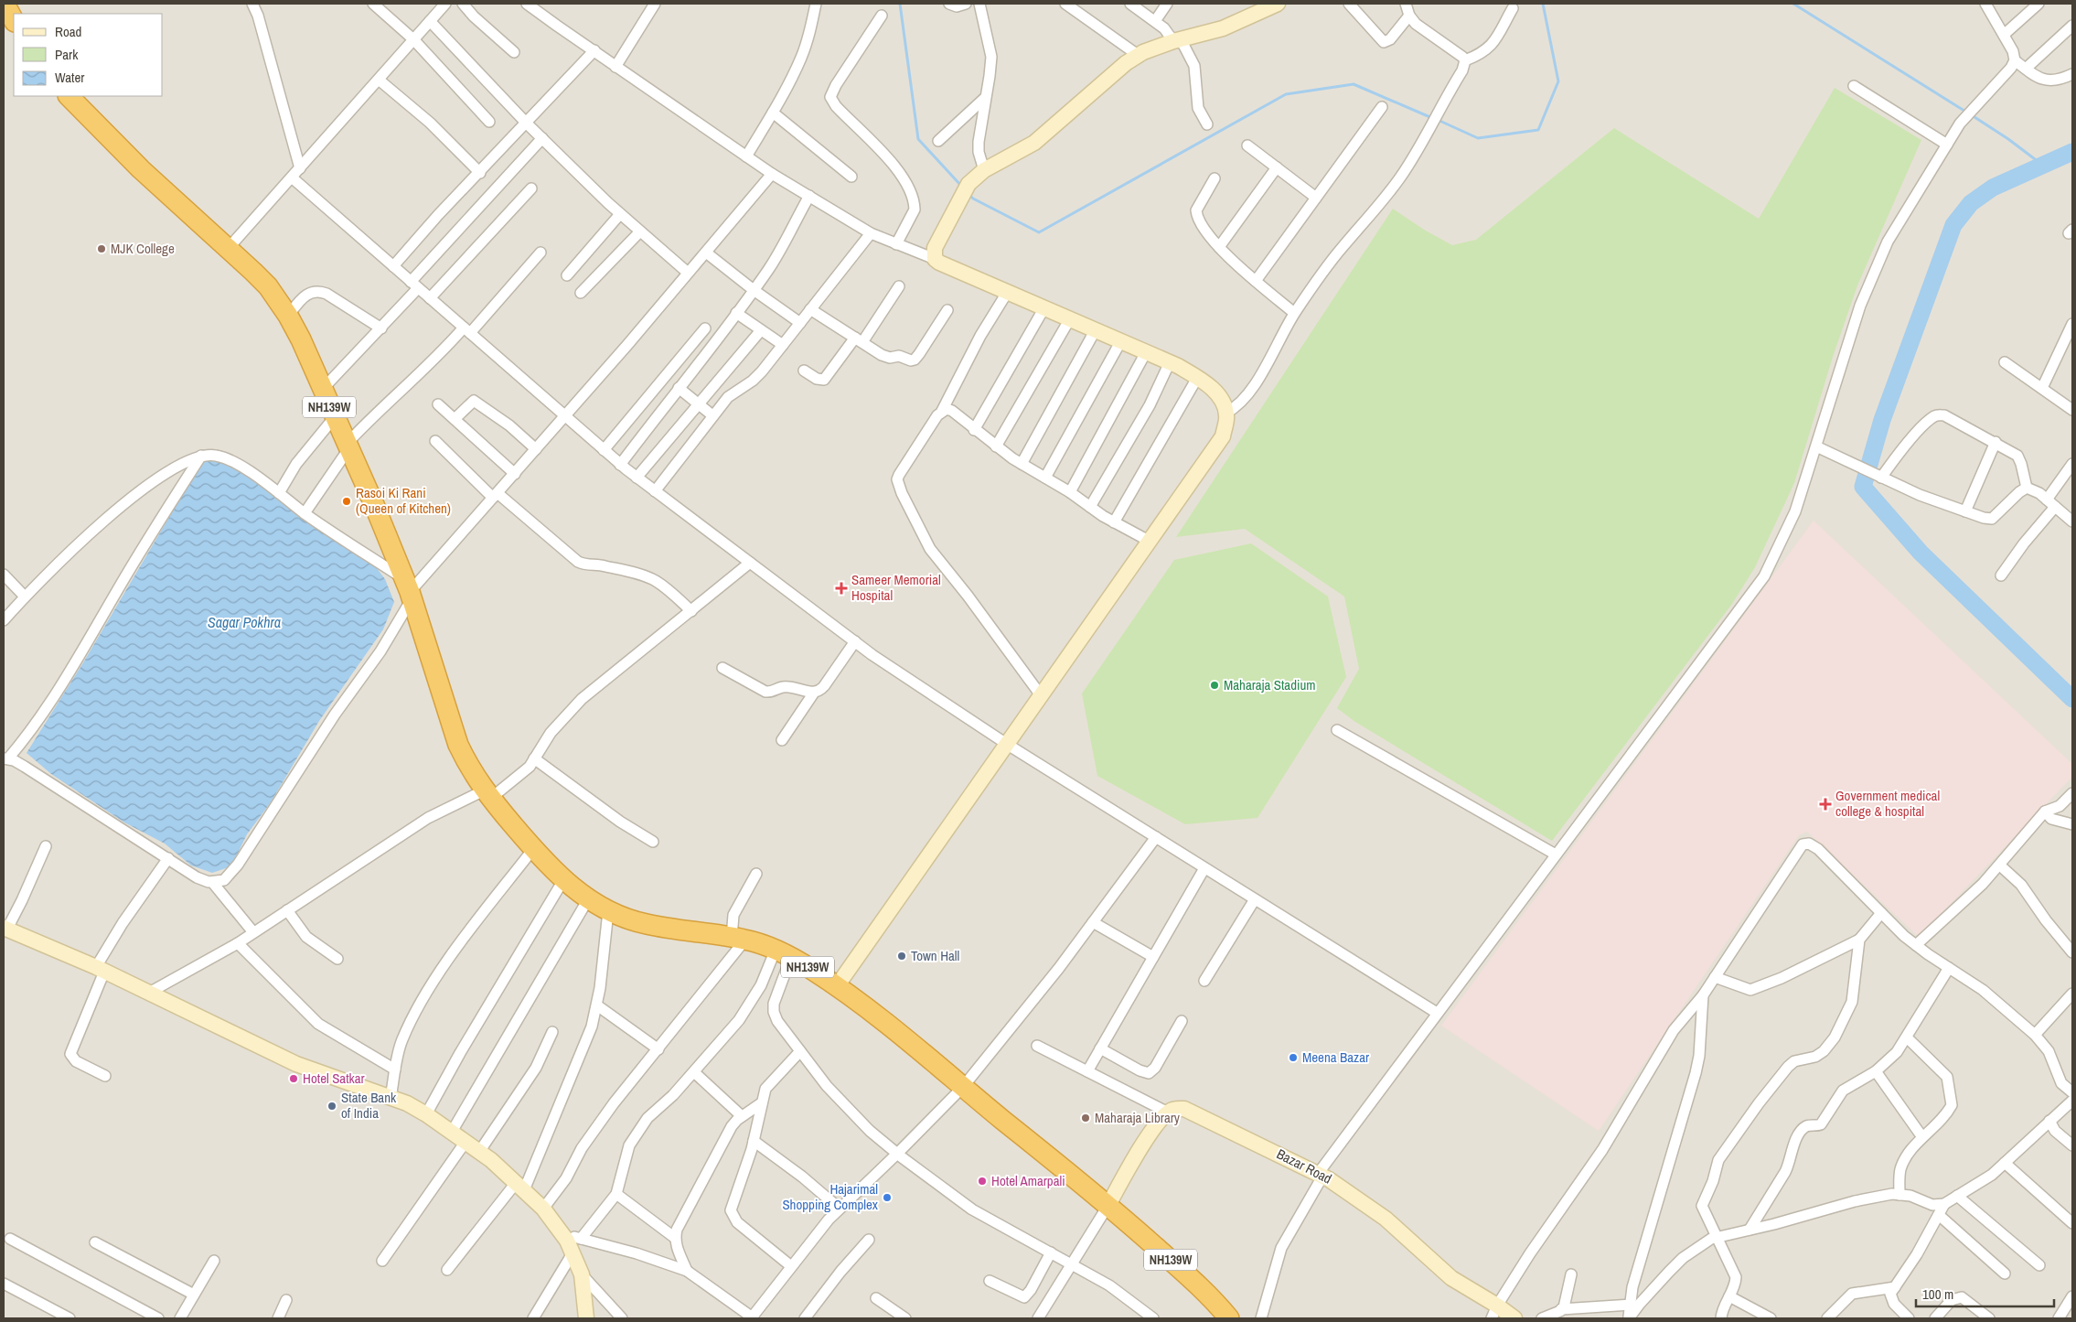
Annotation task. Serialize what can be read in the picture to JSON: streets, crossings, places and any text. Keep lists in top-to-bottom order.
{
  "streets": {
    "highway": ["NH139W"],
    "street": ["Bazar Road"]
  },
  "water": ["Sagar Pokhra"],
  "places": {
    "other": [
      "MJK College",
      "Rasoi Ki Rani (Queen of Kitchen)",
      "Maharaja Stadium",
      "Town Hall",
      "Meena Bazar",
      "Hotel Satkar",
      "State Bank of India",
      "Maharaja Library",
      "Hotel Amarpali",
      "Hajarimal Shopping Complex"
    ],
    "health": ["Sameer Memorial Hospital", "Government medical college & hospital"]
  },
  "legend": ["Road", "Park", "Water"],
  "scale_bar": "100 m"
}
